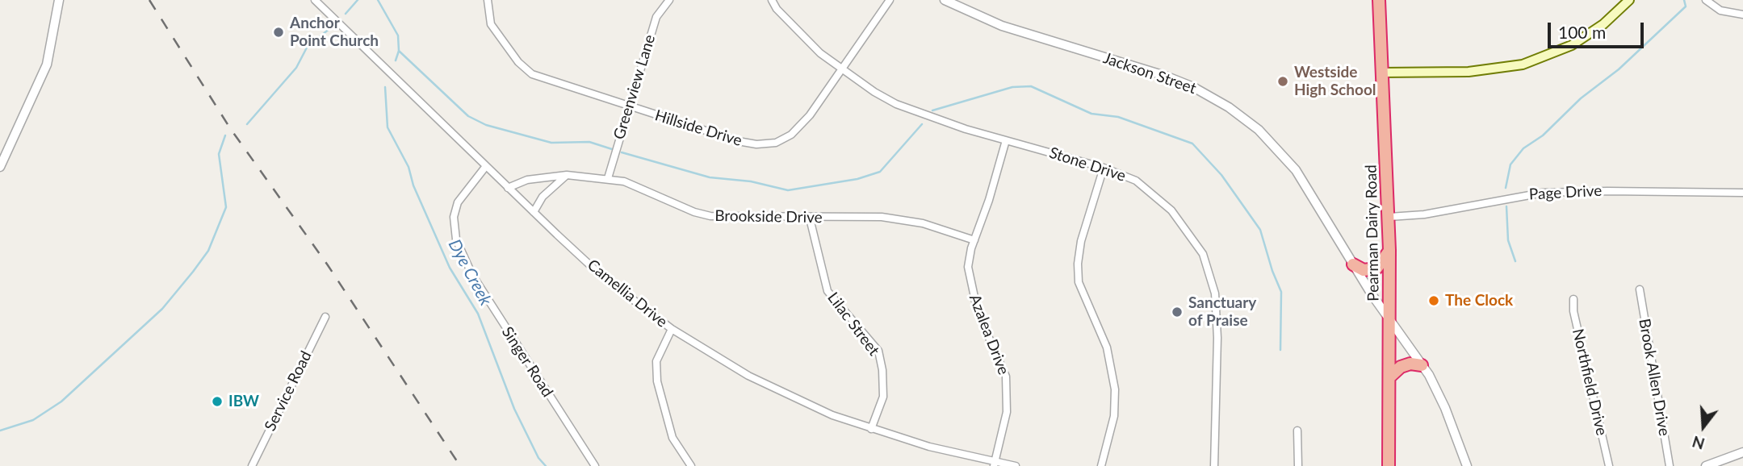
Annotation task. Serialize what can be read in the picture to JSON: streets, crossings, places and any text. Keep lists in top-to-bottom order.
{
  "streets": {
    "highway": ["Pearman Dairy Road"],
    "street": [
      "Jackson Street",
      "Greenview Lane",
      "Hillside Drive",
      "Stone Drive",
      "Page Drive",
      "Brookside Drive",
      "Camellia Drive",
      "Lilac Street",
      "Azalea Drive",
      "Singer Road",
      "Brook Allen Drive",
      "Northfield Drive",
      "Service Road"
    ]
  },
  "crossings": [
    ["Jackson Street", "Pearman Dairy Road"],
    ["Greenview Lane", "Hillside Drive"],
    ["Greenview Lane", "Brookside Drive"],
    ["Hillside Drive", "Stone Drive"],
    ["Stone Drive", "Azalea Drive"],
    ["Page Drive", "Pearman Dairy Road"],
    ["Brookside Drive", "Camellia Drive"],
    ["Brookside Drive", "Lilac Street"],
    ["Brookside Drive", "Azalea Drive"],
    ["Camellia Drive", "Lilac Street"],
    ["Camellia Drive", "Azalea Drive"],
    ["Camellia Drive", "Singer Road"]
  ],
  "water": ["Dye Creek"],
  "places": [
    "Anchor Point Church",
    "Westside High School",
    "The Clock",
    "Sanctuary of Praise",
    "IBW"
  ],
  "scale_bar": "100 m",
  "north": "bottom"
}
